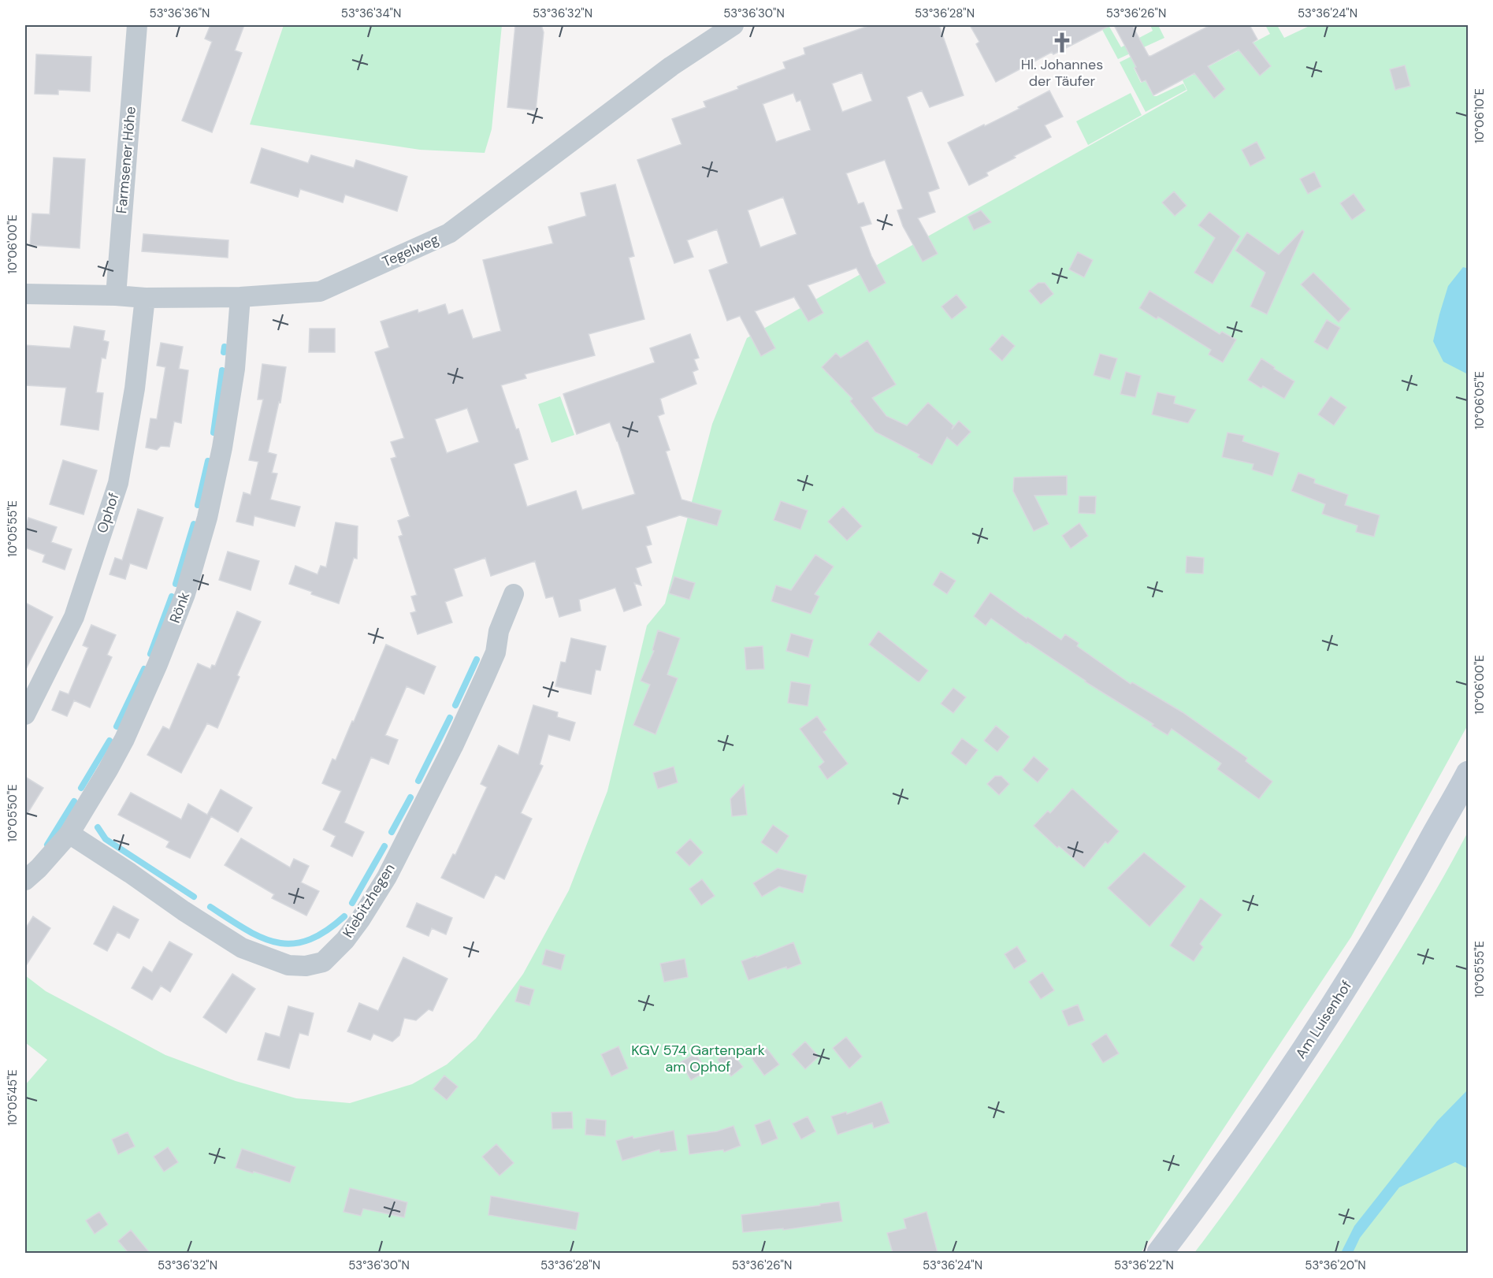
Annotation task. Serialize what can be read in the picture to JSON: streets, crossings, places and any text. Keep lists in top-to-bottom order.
{
  "streets": {
    "main road": ["Am Luisenhof"],
    "street": [
      "Farmsener Höhe",
      "Tegelweg",
      "Ophof",
      "Rönk",
      "Kiebitzhegen"
    ]
  },
  "crossings": [
    ["Farmsener Höhe", "Tegelweg"],
    ["Tegelweg", "Ophof"],
    ["Tegelweg", "Rönk"],
    ["Rönk", "Kiebitzhegen"]
  ],
  "parks": ["KGV 574 Gartenpark am Ophof"],
  "places": {
    "church": ["Hl. Johannes der Täufer"]
  },
  "coordinates": [
    "53°36'36\"N",
    "53°36'34\"N",
    "53°36'32\"N",
    "53°36'30\"N",
    "53°36'28\"N",
    "53°36'26\"N",
    "53°36'24\"N",
    "10°06'10\"E",
    "10°06'00\"E",
    "10°06'05\"E",
    "10°05'55\"E",
    "10°05'50\"E",
    "10°05'45\"E",
    "53°36'22\"N",
    "53°36'20\"N"
  ]
}
